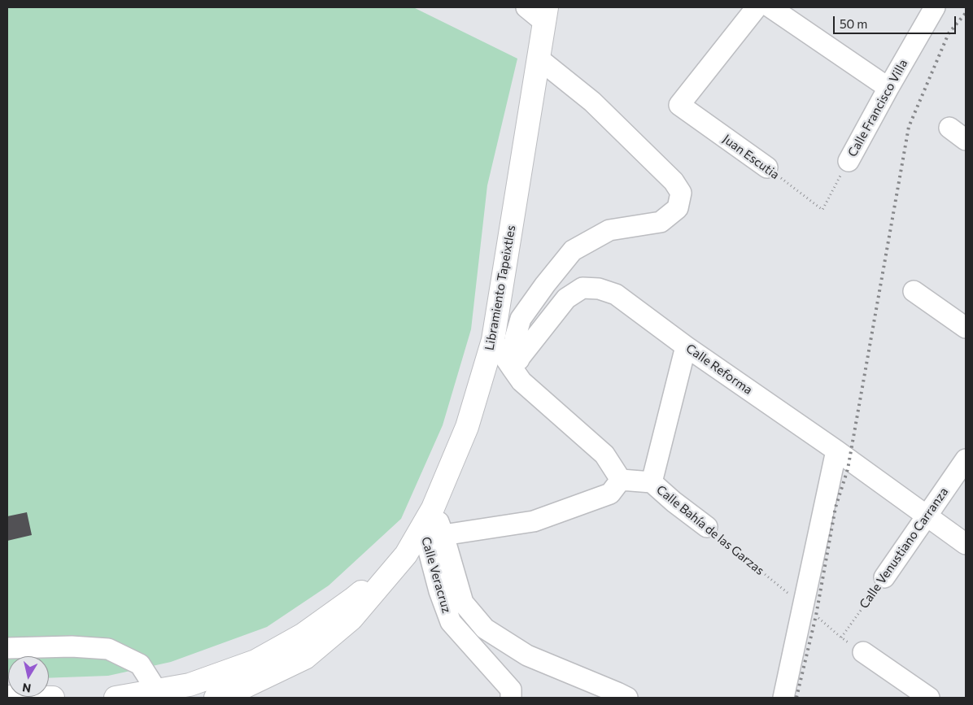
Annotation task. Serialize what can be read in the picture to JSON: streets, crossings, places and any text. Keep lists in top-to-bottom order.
{
  "streets": {
    "main road": ["Libramiento Tapeixtles"],
    "street": [
      "Calle Francisco Villa",
      "Juan Escutia",
      "Calle Reforma",
      "Calle Bahía de las Garzas",
      "Calle Venustiano Carranza",
      "Calle Veracruz"
    ]
  },
  "crossings": [
    ["Calle Francisco Villa", "Juan Escutia"],
    ["Libramiento Tapeixtles", "Calle Veracruz"],
    ["Calle Reforma", "Calle Venustiano Carranza"],
    ["Calle Bahía de las Garzas", "Calle Venustiano Carranza"]
  ],
  "scale_bar": "50 m",
  "north": "bottom"
}
